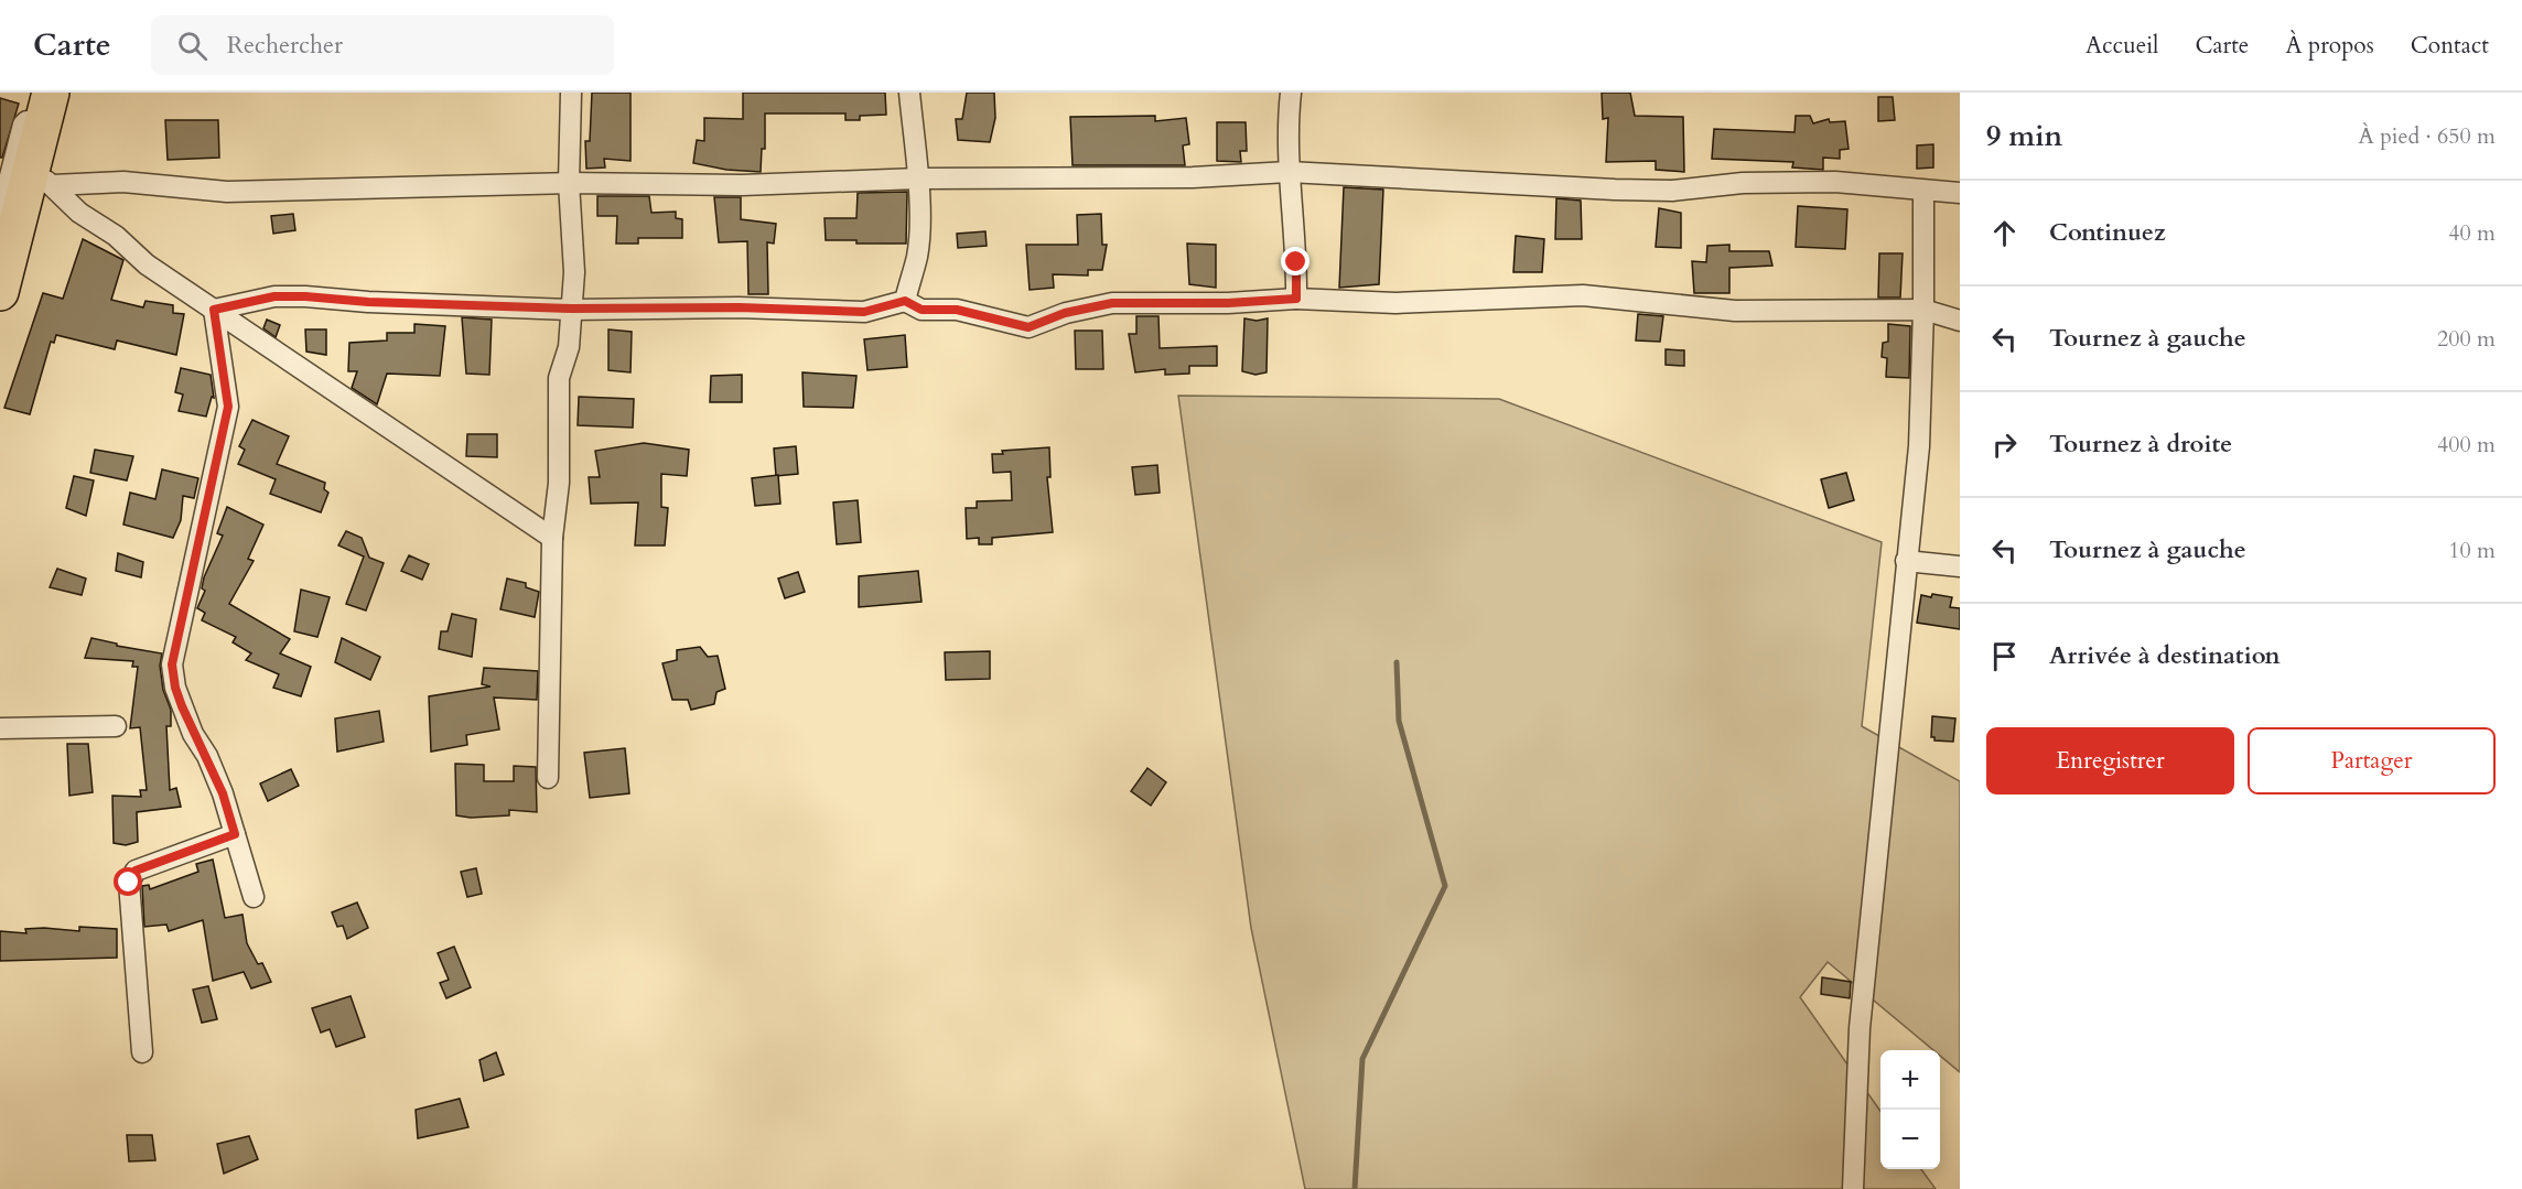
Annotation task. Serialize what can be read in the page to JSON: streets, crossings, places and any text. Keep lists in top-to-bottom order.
{
  "page": {
    "header": "Carte",
    "search": "Rechercher",
    "nav": [
      "Accueil",
      "Carte",
      "À propos",
      "Contact"
    ],
    "heading": ["9 min", "À pied · 650 m"],
    "list": [
      ["Continuez", "40 m"],
      ["Tournez à gauche", "200 m"],
      ["Tournez à droite", "400 m"],
      ["Tournez à gauche", "10 m"],
      "Arrivée à destination"
    ],
    "buttons": ["Enregistrer", "Partager"],
    "map_buttons": ["+", "−"]
  }
}
